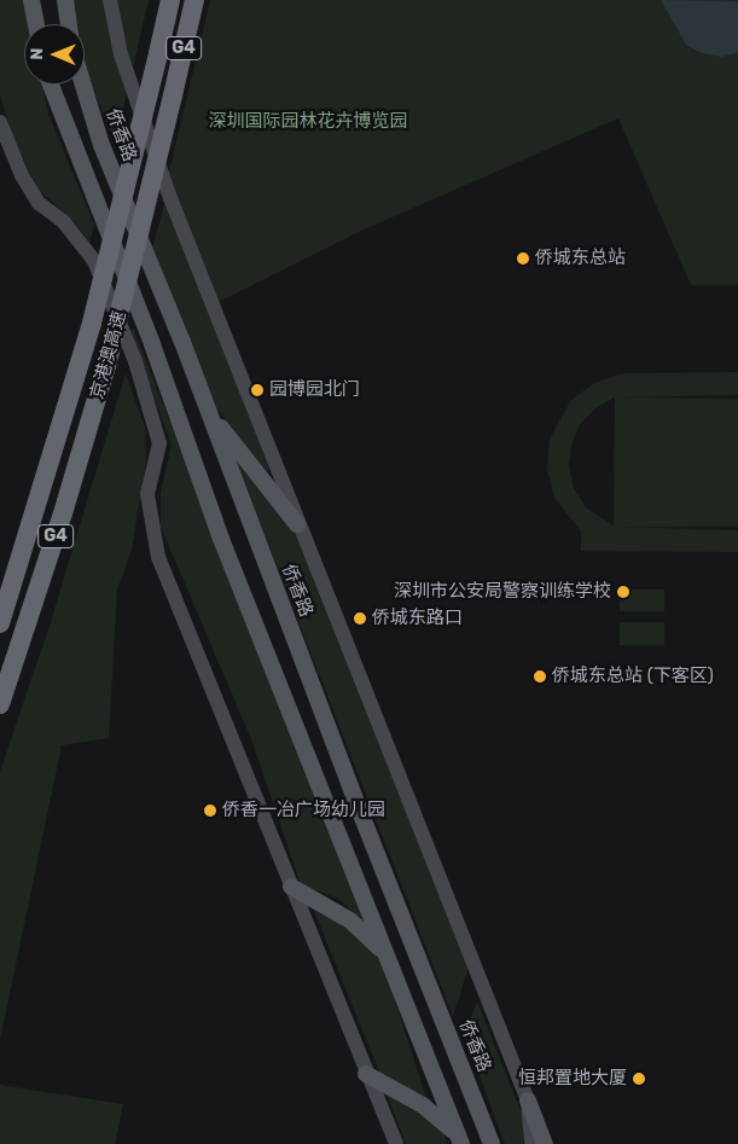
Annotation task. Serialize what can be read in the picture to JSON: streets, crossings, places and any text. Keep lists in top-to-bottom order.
{
  "streets": {
    "highway": ["G4", "京港澳高速"],
    "main road": ["侨香路"]
  },
  "parks": ["深圳国际园林花卉博览园"],
  "places": [
    "侨城东总站",
    "园博园北门",
    "深圳市公安局警察训练学校",
    "侨城东路口",
    "侨城东总站 (下客区)",
    "侨香一冶广场幼儿园",
    "恒邦置地大厦"
  ],
  "north": "left"
}
